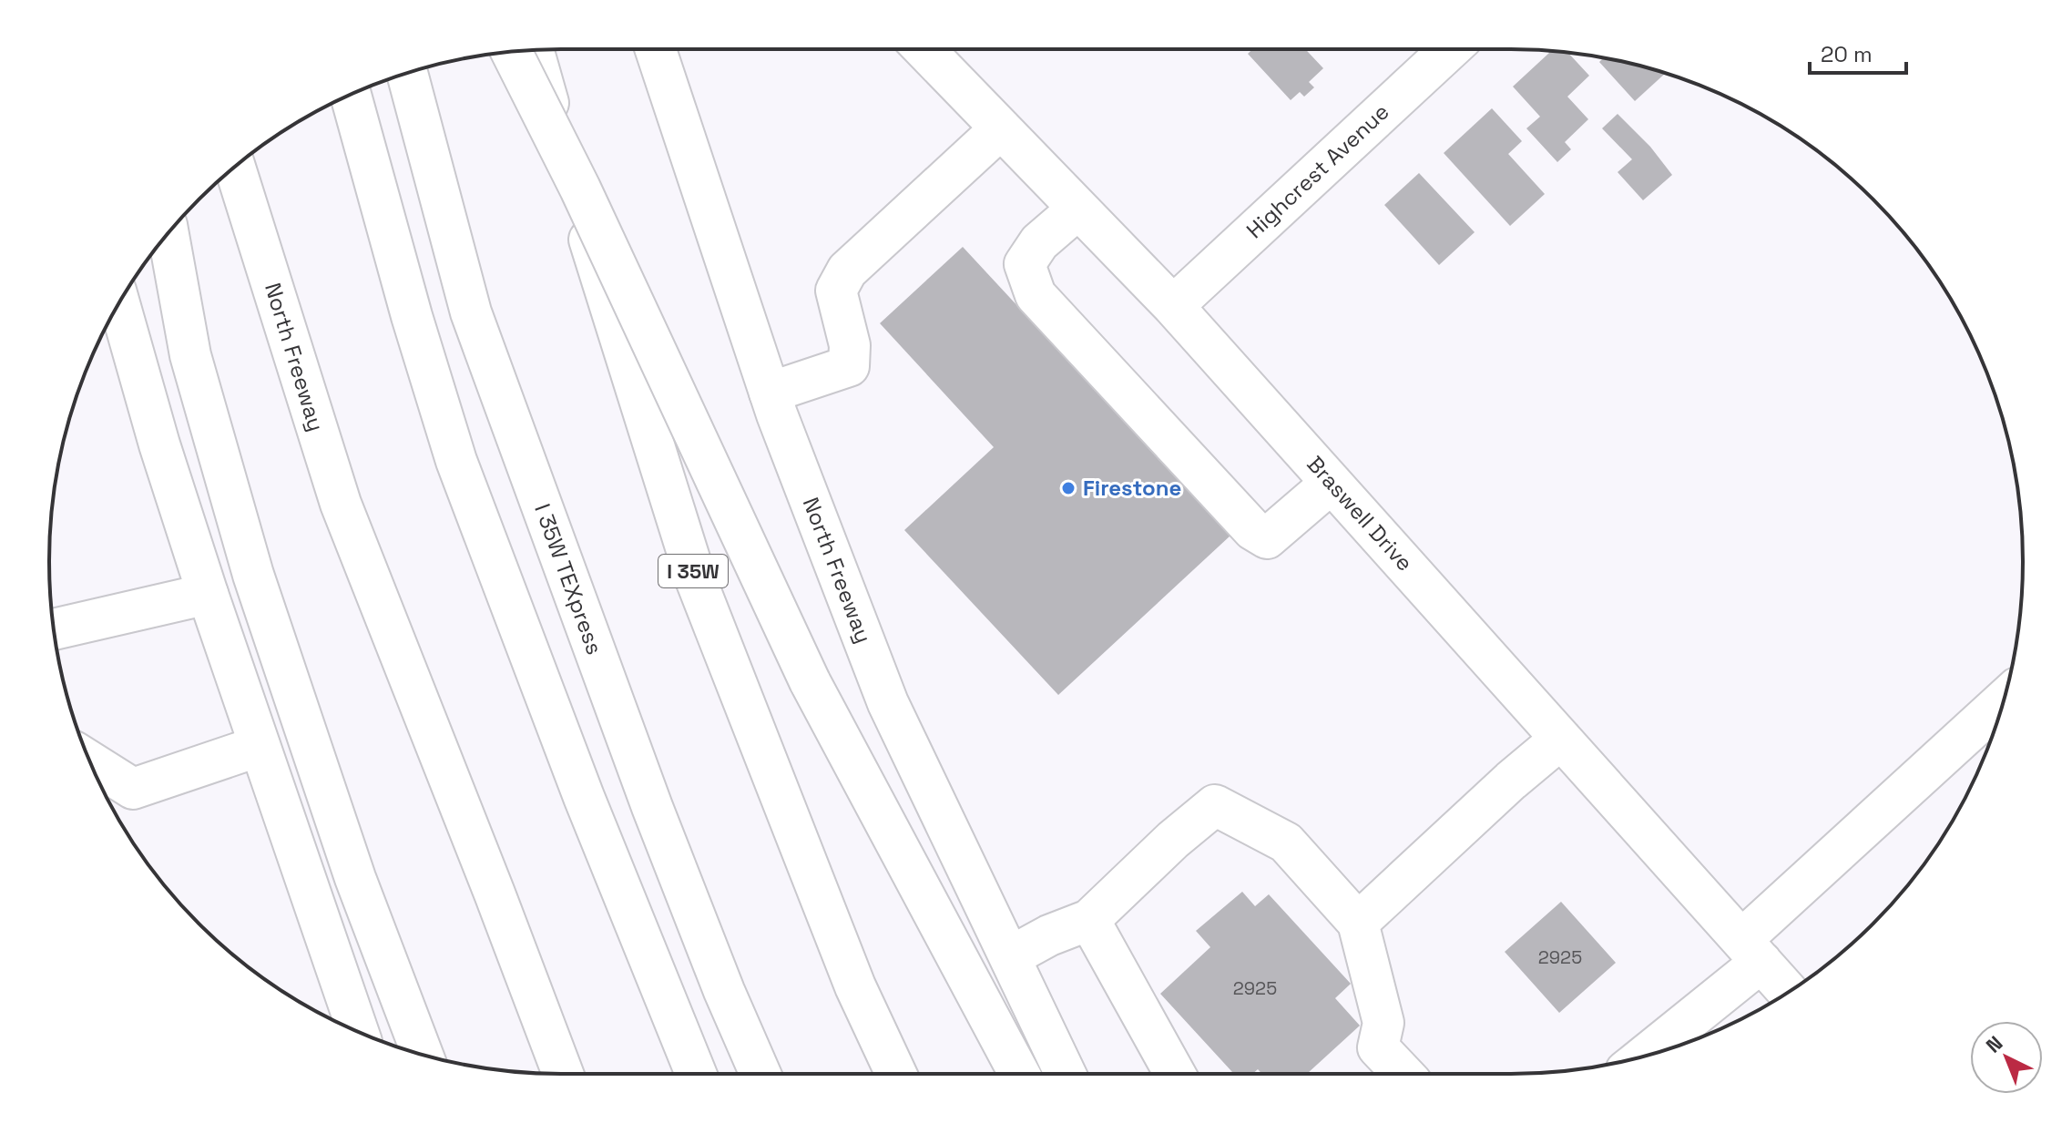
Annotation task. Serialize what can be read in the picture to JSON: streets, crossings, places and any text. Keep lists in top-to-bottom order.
{
  "streets": {
    "main road": [
      "Highcrest Avenue",
      "North Freeway",
      "Braswell Drive",
      "I 35W",
      "I 35W TEXpress"
    ]
  },
  "crossings": [
    ["Highcrest Avenue", "Braswell Drive"]
  ],
  "places": ["Firestone"],
  "house_numbers": ["2925", "2925"],
  "scale_bar": "20 m",
  "north": "top left"
}
